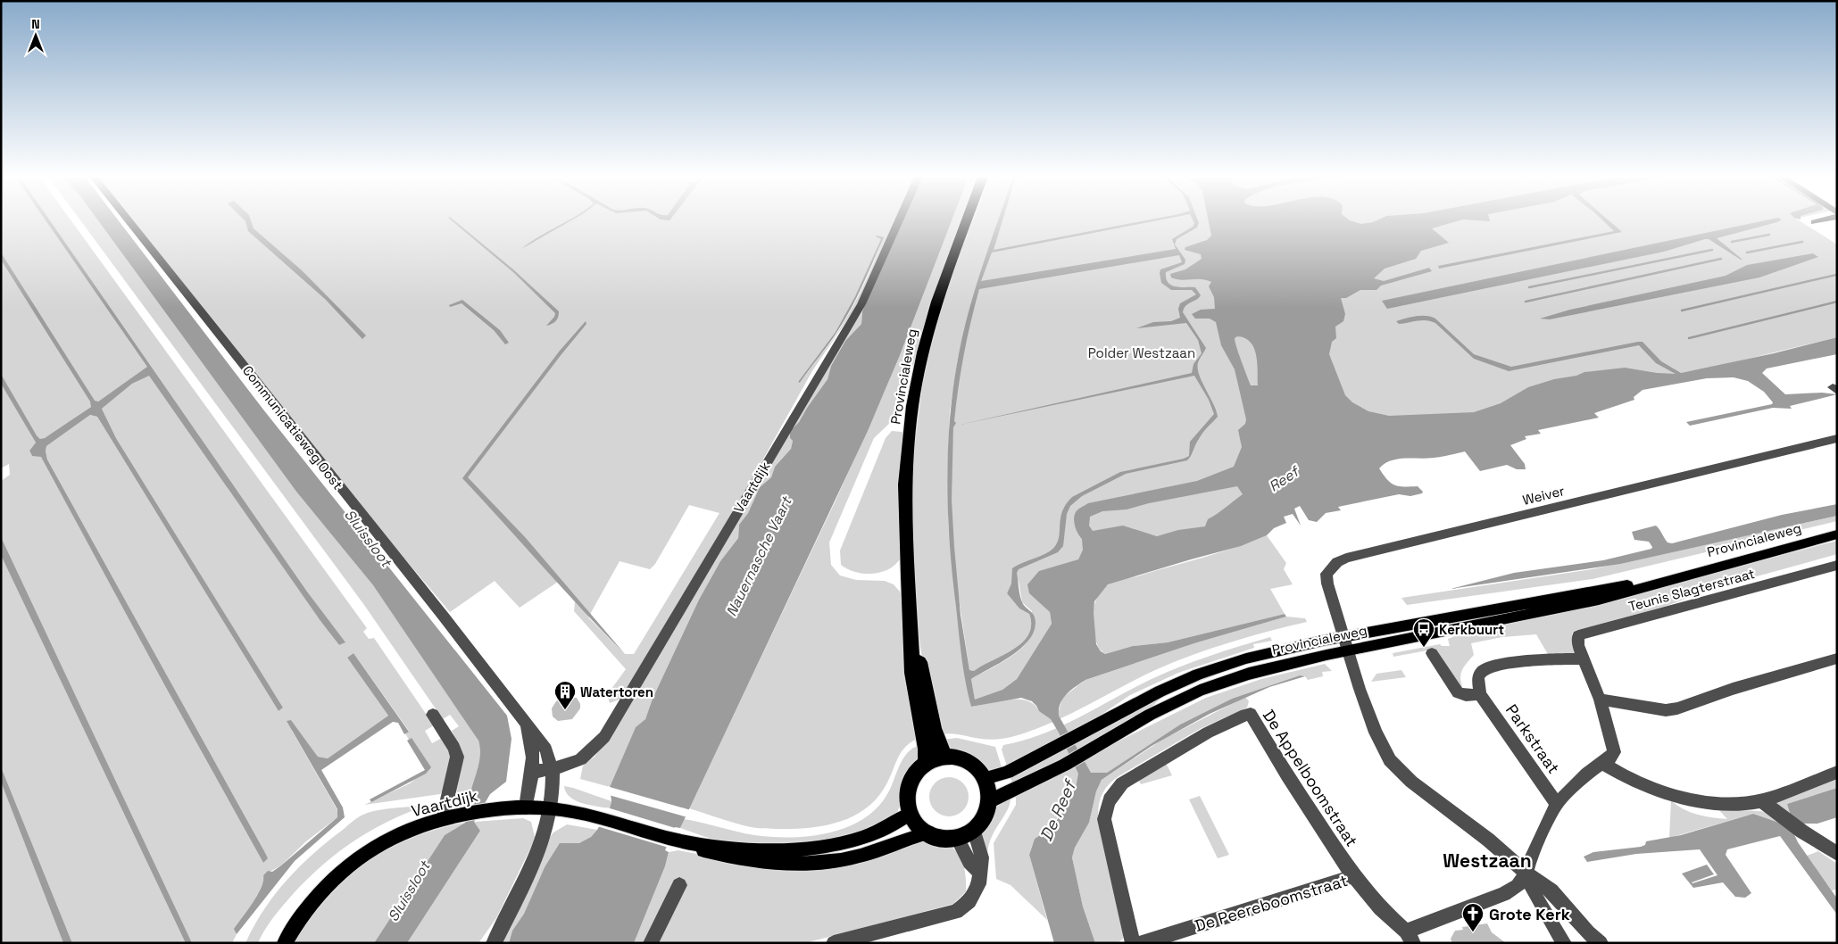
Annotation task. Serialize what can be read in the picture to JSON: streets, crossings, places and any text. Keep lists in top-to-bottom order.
{
  "streets": {
    "highway": ["Provincialeweg"],
    "main road": ["Vaartdijk"],
    "street": [
      "Communicatieweg Oost",
      "Weiver",
      "Teunis Slagterstraat",
      "Parkstraat",
      "De Appelboomstraat",
      "De Peereboomstraat"
    ]
  },
  "crossings": [
    ["Provincialeweg", "Weiver"],
    ["Communicatieweg Oost", "Vaartdijk"],
    ["De Appelboomstraat", "De Peereboomstraat"]
  ],
  "districts": ["Westzaan"],
  "water": [
    "Reef",
    "Sluissloot",
    "Nauernasche Vaart",
    "De Reef"
  ],
  "parks": ["Polder Westzaan"],
  "places": {
    "bus stop": ["Kerkbuurt"],
    "building": ["Watertoren"],
    "church": ["Grote Kerk"]
  },
  "north": "top"
}
